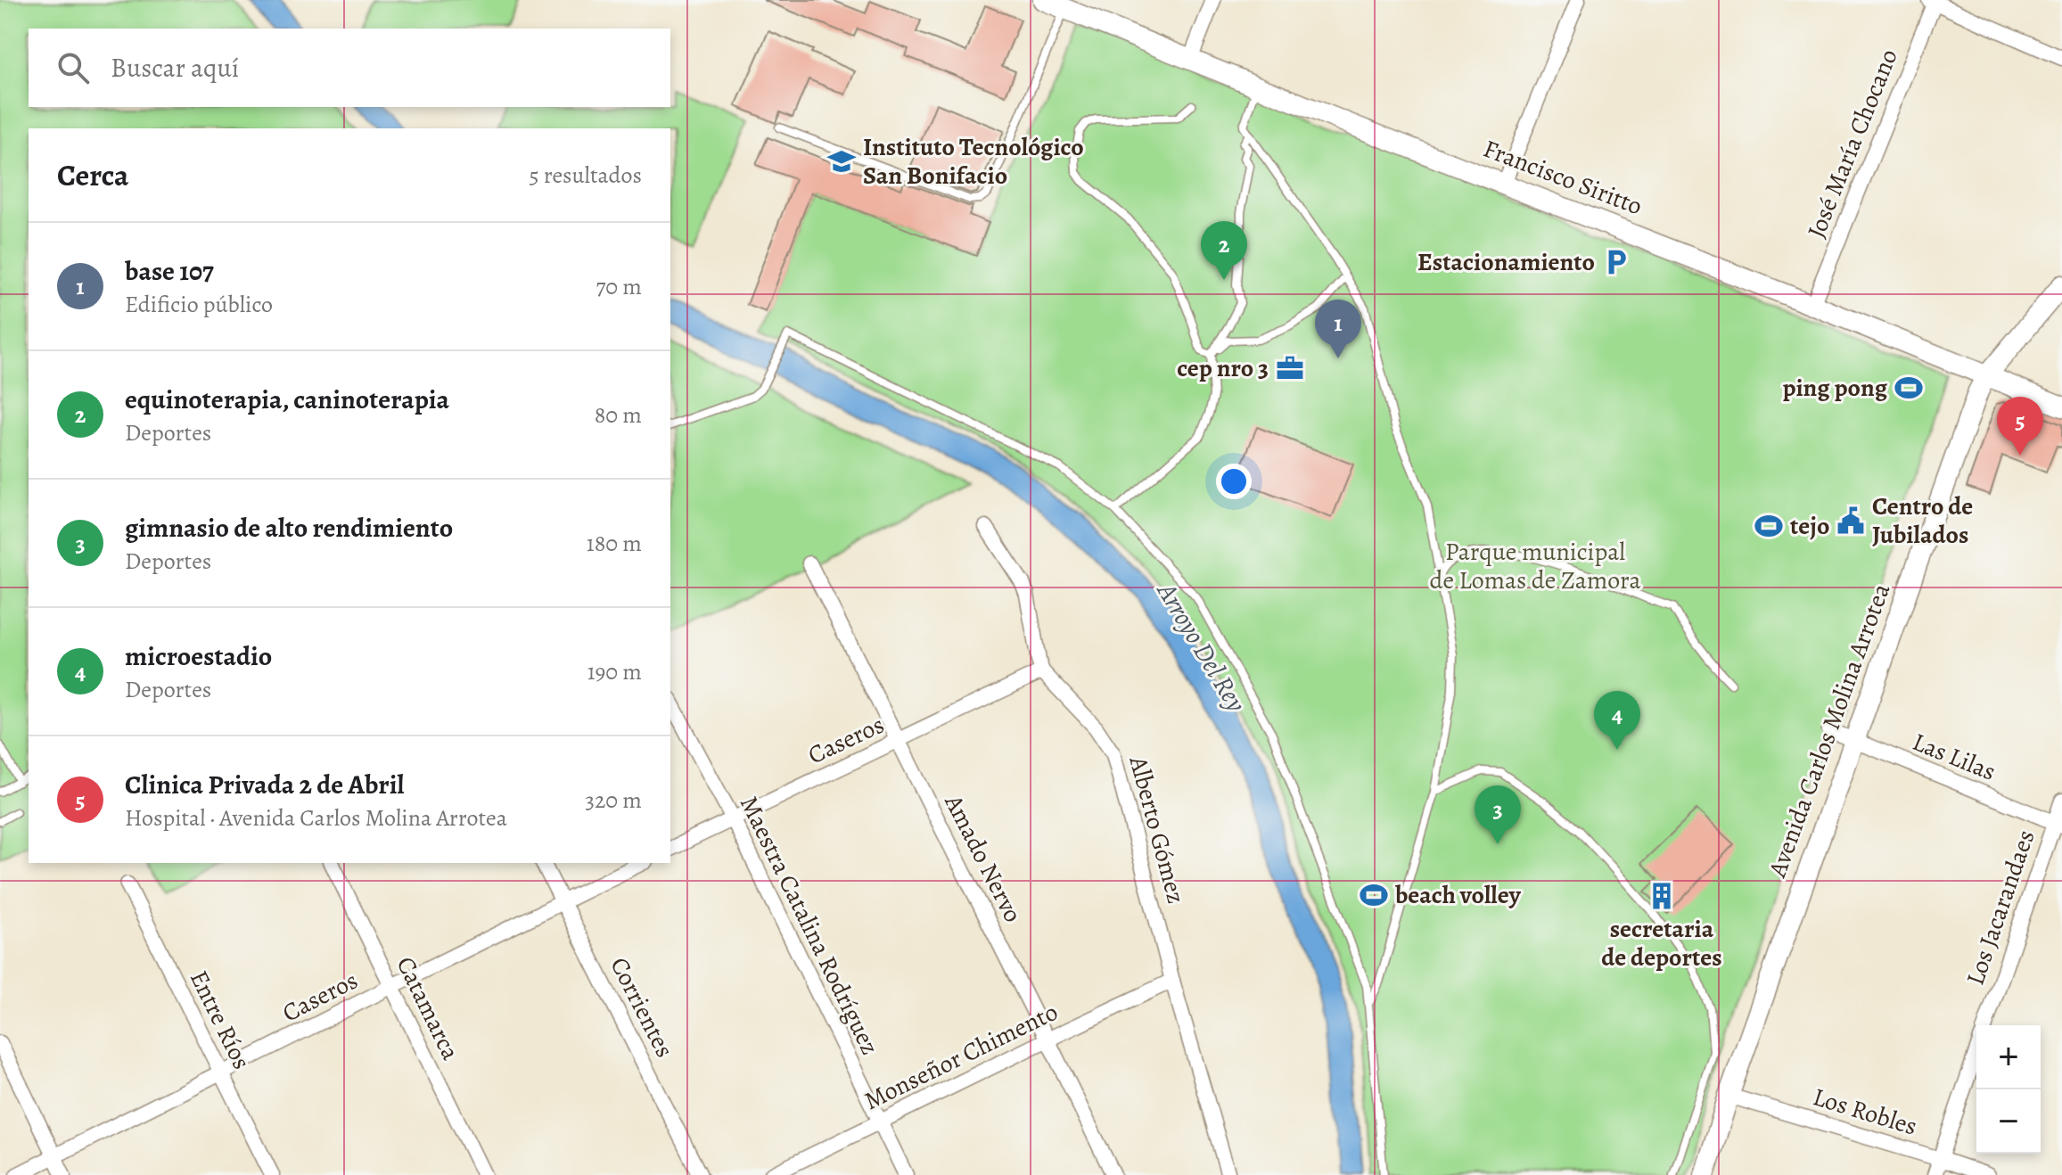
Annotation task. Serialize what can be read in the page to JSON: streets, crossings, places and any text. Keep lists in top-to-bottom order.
{
  "streets": {
    "street": [
      "José María Chocano",
      "Francisco Siritto",
      "Avenida Carlos Molina Arrotea",
      "Caseros",
      "Las Lilas",
      "Alberto Gómez",
      "Amado Nervo",
      "Los Jacarandaes",
      "Maestra Catalina Rodríguez",
      "Corrientes",
      "Catamarca",
      "Entre Ríos",
      "Monseñor Chimento",
      "Los Robles"
    ]
  },
  "crossings": [
    ["José María Chocano", "Francisco Siritto"],
    ["Francisco Siritto", "Avenida Carlos Molina Arrotea"],
    ["Avenida Carlos Molina Arrotea", "Las Lilas"],
    ["Avenida Carlos Molina Arrotea", "Los Robles"],
    ["Caseros", "Alberto Gómez"],
    ["Caseros", "Amado Nervo"],
    ["Caseros", "Maestra Catalina Rodríguez"],
    ["Caseros", "Corrientes"],
    ["Caseros", "Catamarca"],
    ["Caseros", "Entre Ríos"],
    ["Las Lilas", "Los Jacarandaes"],
    ["Alberto Gómez", "Monseñor Chimento"],
    ["Amado Nervo", "Monseñor Chimento"],
    ["Maestra Catalina Rodríguez", "Monseñor Chimento"]
  ],
  "water": ["Arroyo Del Rey"],
  "parks": ["Parque municipal de Lomas de Zamora"],
  "places": {
    "school or university": ["Instituto Tecnológico San Bonifacio"],
    "parking": ["Estacionamiento"],
    "office": ["cep nro 3"],
    "sports": ["ping pong", "tejo", "beach volley"],
    "public building": ["Centro de Jubilados"],
    "building": ["secretaria de deportes"]
  },
  "page": {
    "search": "Buscar aquí",
    "heading": ["Cerca", "5 resultados"],
    "pins": [
      "2",
      "1",
      "5",
      "4",
      "3"
    ],
    "list": [
      {
        "mark": "1",
        "name": "base 107",
        "note": "Edificio público",
        "value": "70 m"
      },
      {
        "mark": "2",
        "name": "equinoterapia, caninoterapia",
        "note": "Deportes",
        "value": "80 m"
      },
      {
        "mark": "3",
        "name": "gimnasio de alto rendimiento",
        "note": "Deportes",
        "value": "180 m"
      },
      {
        "mark": "4",
        "name": "microestadio",
        "note": "Deportes",
        "value": "190 m"
      },
      {
        "mark": "5",
        "name": "Clinica Privada 2 de Abril",
        "note": "Hospital · Avenida Carlos Molina Arrotea",
        "value": "320 m"
      }
    ],
    "map_buttons": ["+", "−"]
  }
}
